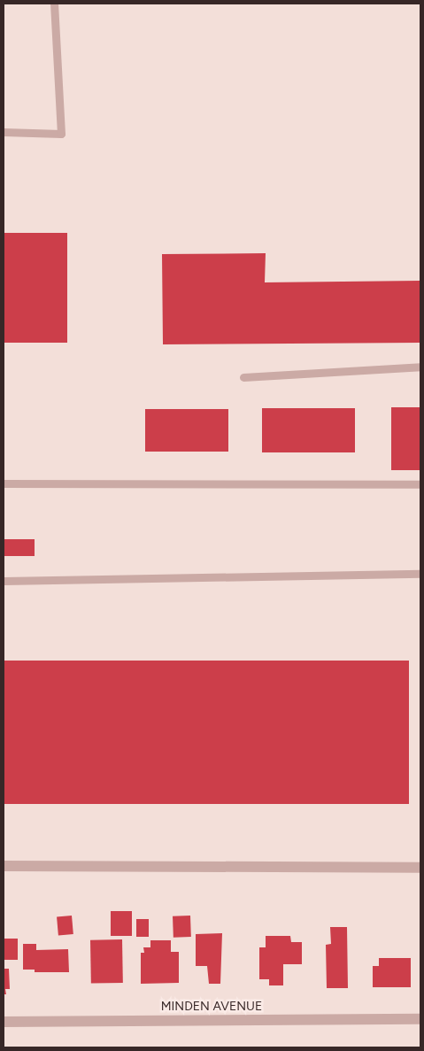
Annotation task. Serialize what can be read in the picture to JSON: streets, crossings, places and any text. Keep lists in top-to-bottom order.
{
  "streets": {
    "street": ["MINDEN AVENUE"]
  }
}
